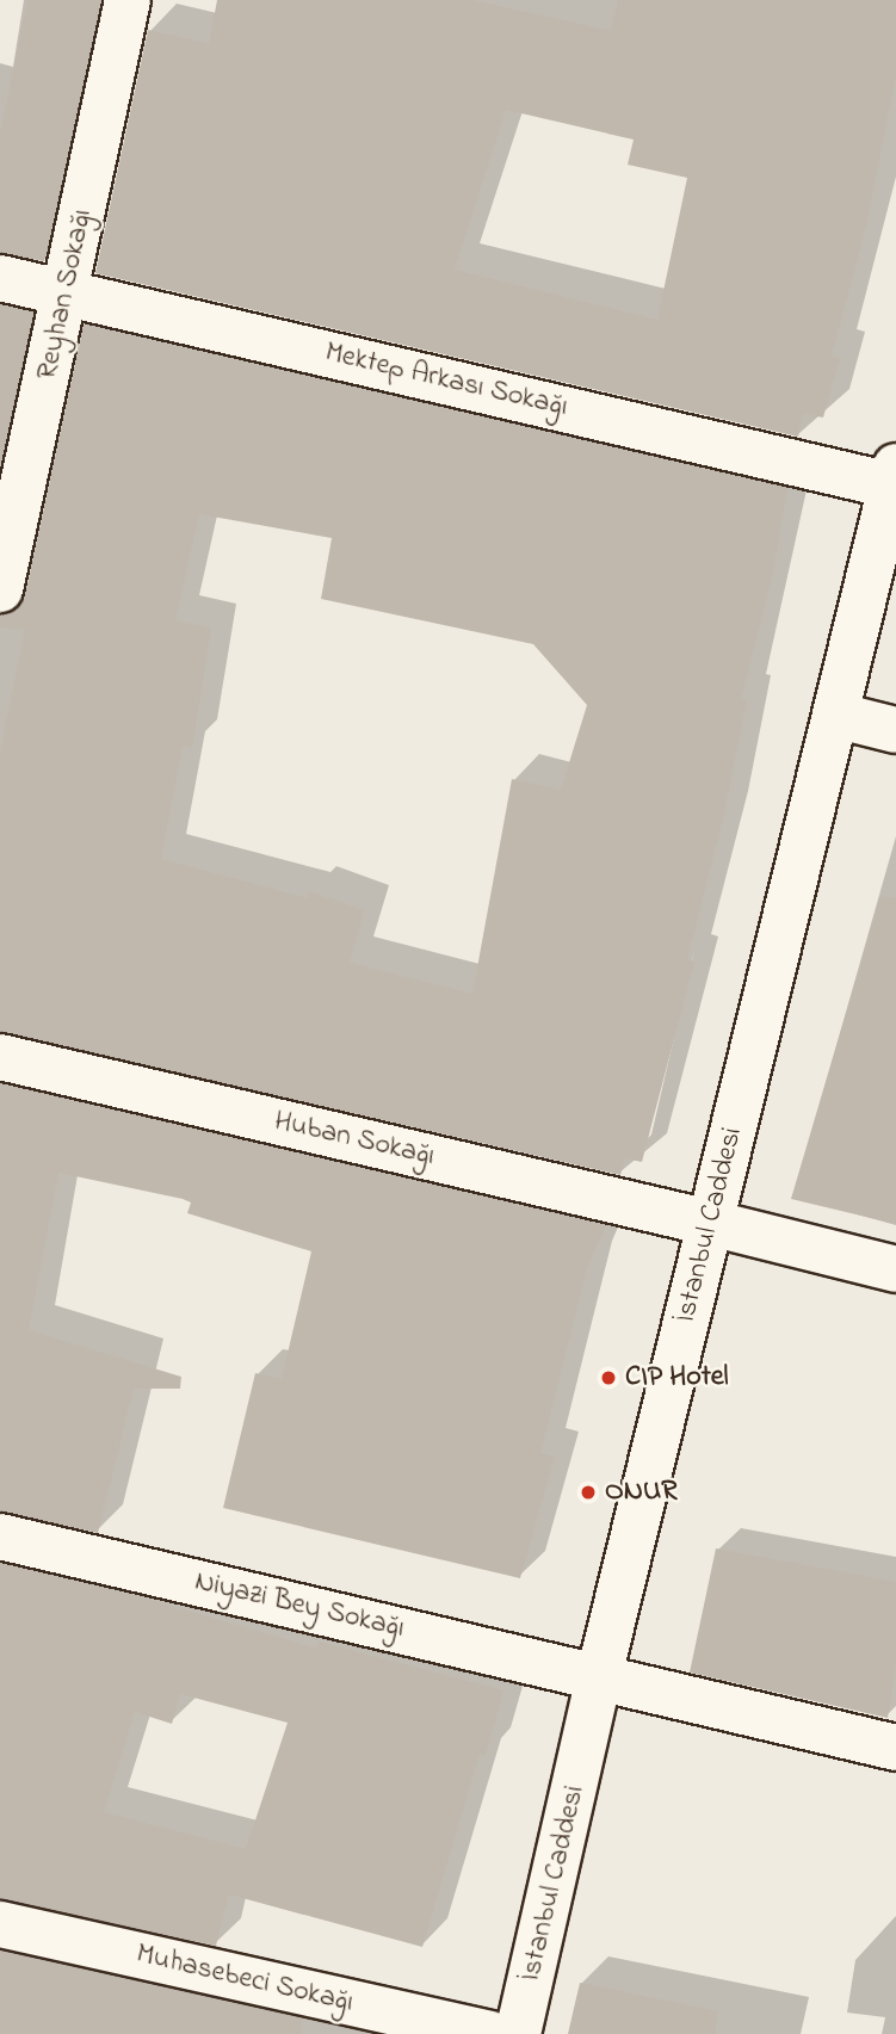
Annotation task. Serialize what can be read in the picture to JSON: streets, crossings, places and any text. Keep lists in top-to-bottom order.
{
  "streets": {
    "street": [
      "Reyhan Sokağı",
      "Mektep Arkası Sokağı",
      "Huban Sokağı",
      "İstanbul Caddesi",
      "Niyazi Bey Sokağı",
      "Muhasebeci Sokağı"
    ]
  },
  "crossings": [
    ["Reyhan Sokağı", "Mektep Arkası Sokağı"],
    ["Mektep Arkası Sokağı", "İstanbul Caddesi"],
    ["Huban Sokağı", "İstanbul Caddesi"],
    ["İstanbul Caddesi", "Niyazi Bey Sokağı"]
  ],
  "places": ["CIP Hotel", "ONUR"]
}
